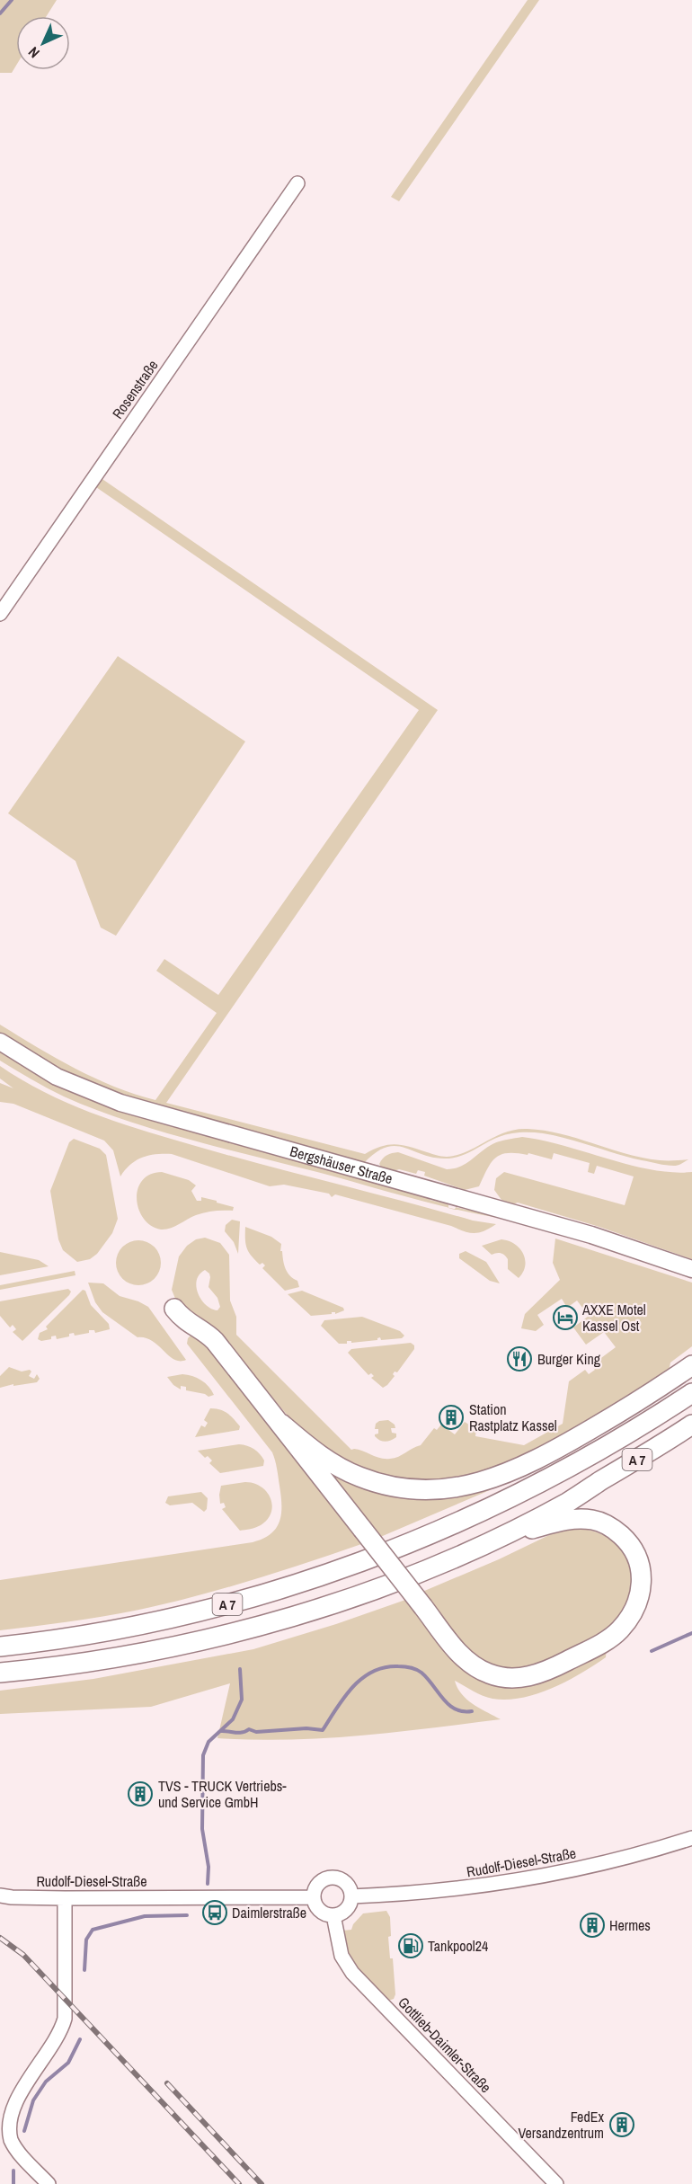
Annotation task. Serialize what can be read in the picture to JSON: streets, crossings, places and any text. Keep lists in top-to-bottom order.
{
  "streets": {
    "highway": ["A 7"],
    "main road": ["Bergshäuser Straße"],
    "street": ["Rosenstraße", "Rudolf-Diesel-Straße", "Gottlieb-Daimler-Straße"]
  },
  "crossings": [
    ["Rudolf-Diesel-Straße", "Gottlieb-Daimler-Straße"]
  ],
  "places": {
    "hotel": ["AXXE Motel Kassel Ost"],
    "restaurant": ["Burger King"],
    "building": [
      "Station Rastplatz Kassel",
      "TVS - TRUCK Vertriebs- und Service GmbH",
      "Hermes",
      "FedEx Versandzentrum"
    ],
    "bus stop": ["Daimlerstraße"],
    "fuel station": ["Tankpool24"]
  },
  "north": "bottom left"
}
